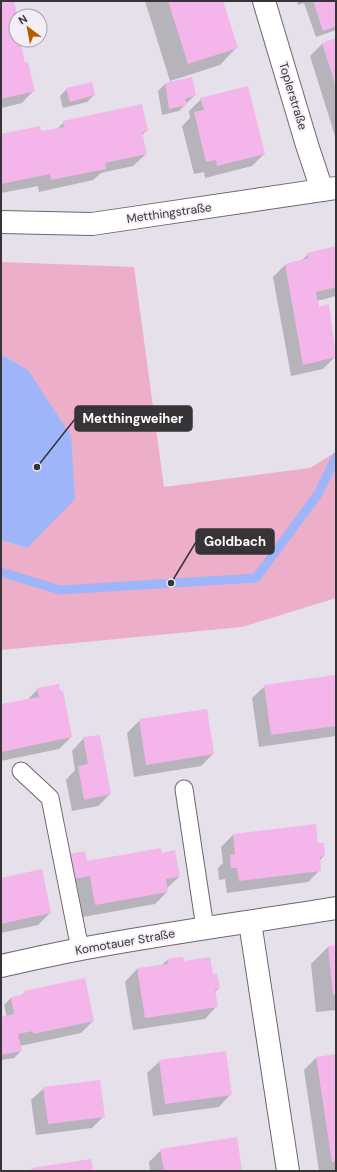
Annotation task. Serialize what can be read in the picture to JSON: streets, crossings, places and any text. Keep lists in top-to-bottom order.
{
  "streets": {
    "street": ["Toplerstraße", "Metthingstraße", "Komotauer Straße"]
  },
  "crossings": [
    ["Toplerstraße", "Metthingstraße"]
  ],
  "places": ["Metthingweiher", "Goldbach"],
  "north": "top left"
}
